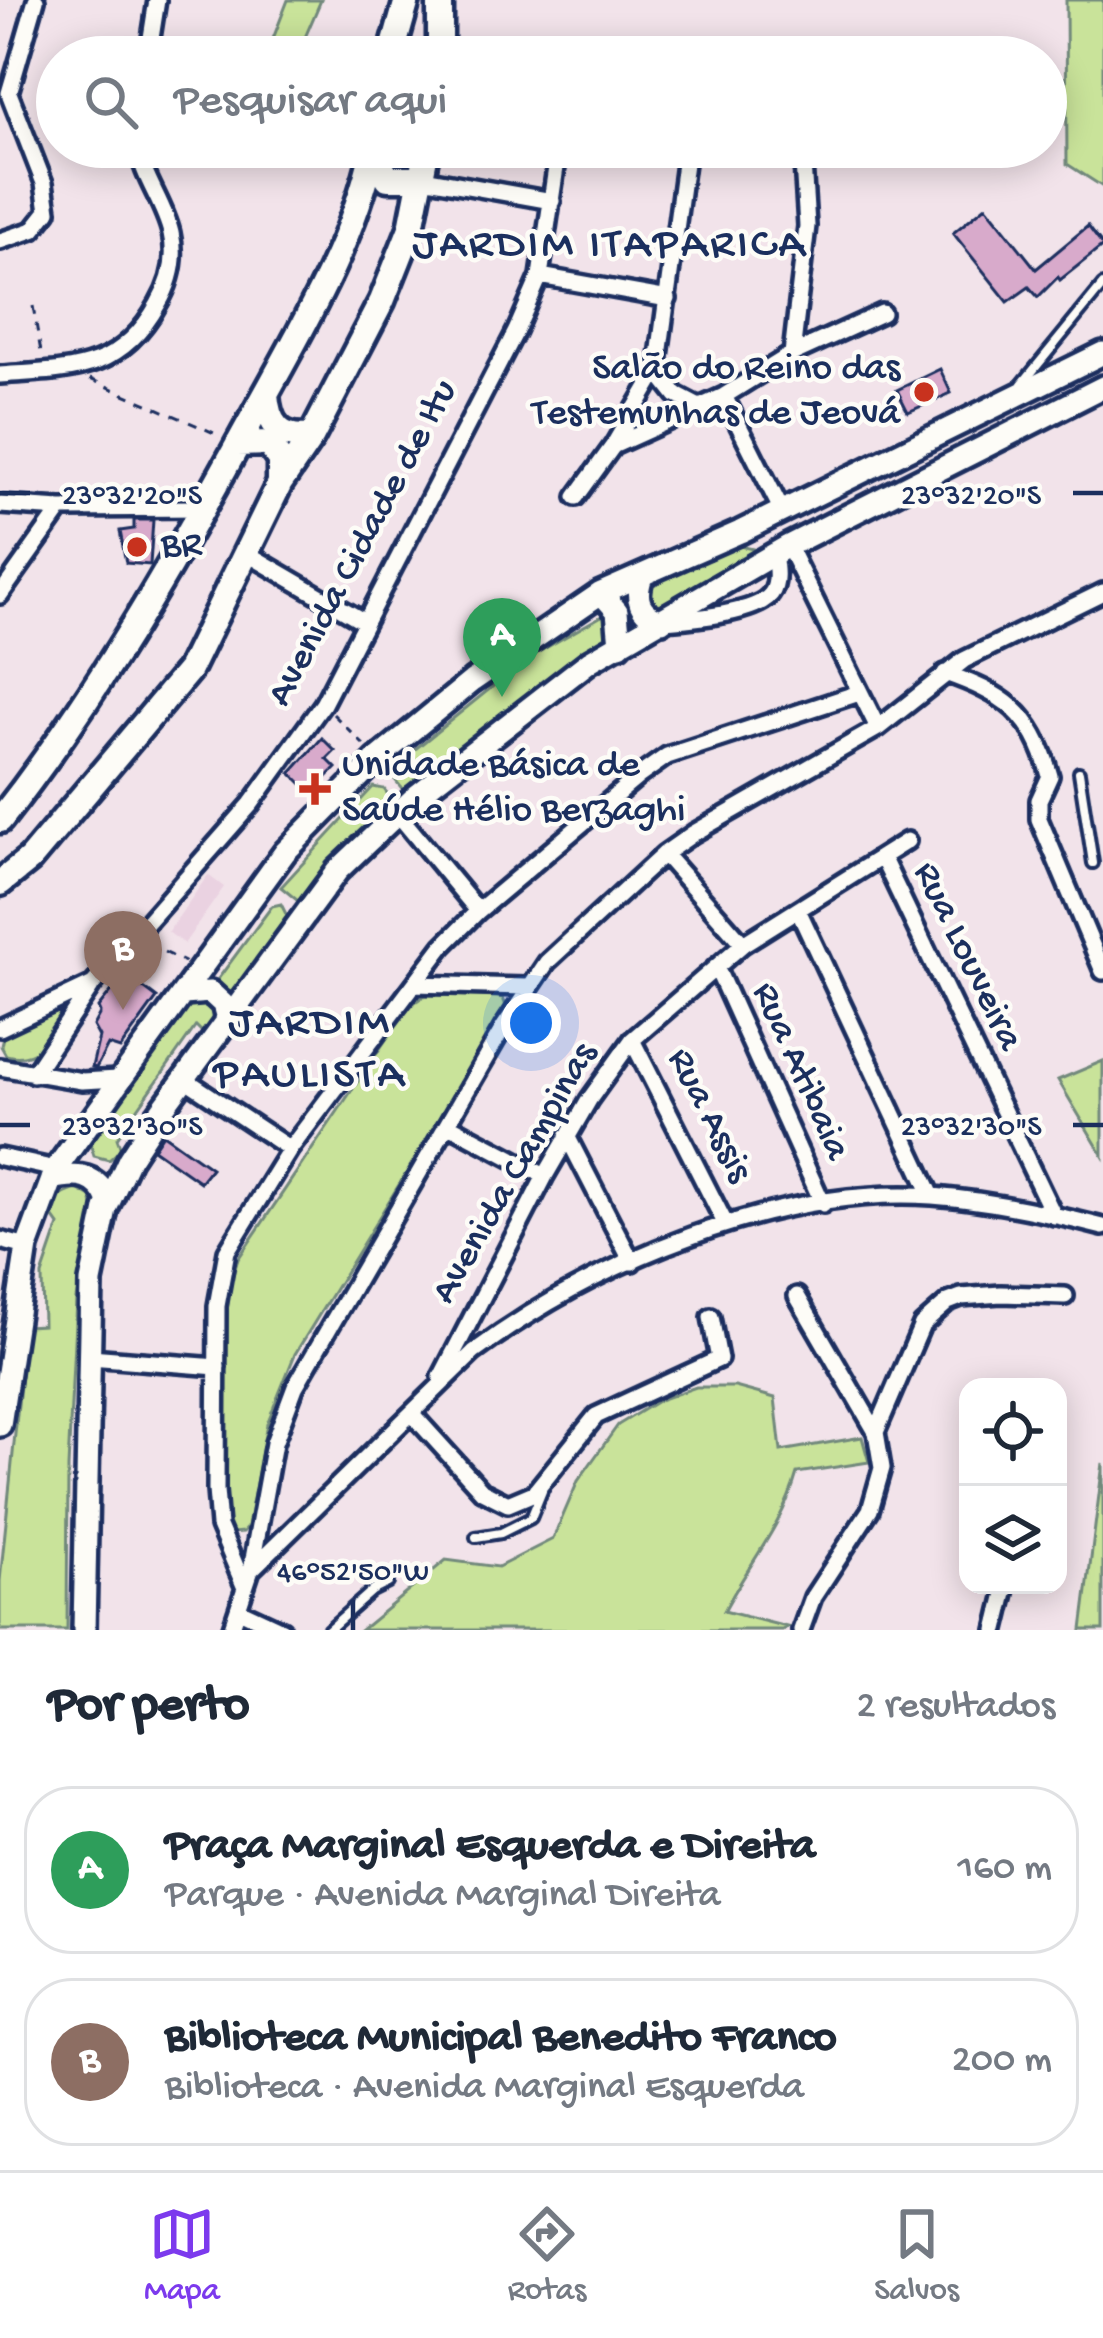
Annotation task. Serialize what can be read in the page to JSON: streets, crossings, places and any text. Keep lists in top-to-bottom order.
{
  "streets": {
    "street": [
      "Avenida Cidade de Itu",
      "Rua Louveira",
      "Rua Atibaia",
      "Rua Assis",
      "Avenida Campinas"
    ]
  },
  "crossings": [
    ["Rua Louveira", "Avenida Campinas"],
    ["Rua Atibaia", "Avenida Campinas"],
    ["Rua Assis", "Avenida Campinas"]
  ],
  "districts": ["JARDIM ITAPARICA", "JARDIM PAULISTA"],
  "places": {
    "other": ["Salão do Reino das Testemunhas de Jeová", "BR"],
    "health": ["Unidade Básica de Saúde Hélio Berzaghi"]
  },
  "page": {
    "search": "Pesquisar aqui",
    "pins": ["A", "B"],
    "heading": ["Por perto", "2 resultados"],
    "list": [
      {
        "mark": "A",
        "name": "Praça Marginal Esquerda e Direita",
        "note": "Parque · Avenida Marginal Direita",
        "value": "160 m"
      },
      {
        "mark": "B",
        "name": "Biblioteca Municipal Benedito Franco",
        "note": "Biblioteca · Avenida Marginal Esquerda",
        "value": "200 m"
      }
    ],
    "nav": ["Mapa", "Rotas", "Salvos"]
  },
  "coordinates": ["23°32'20\"S", "23°32'30\"S", "46°52'50\"W"]
}
